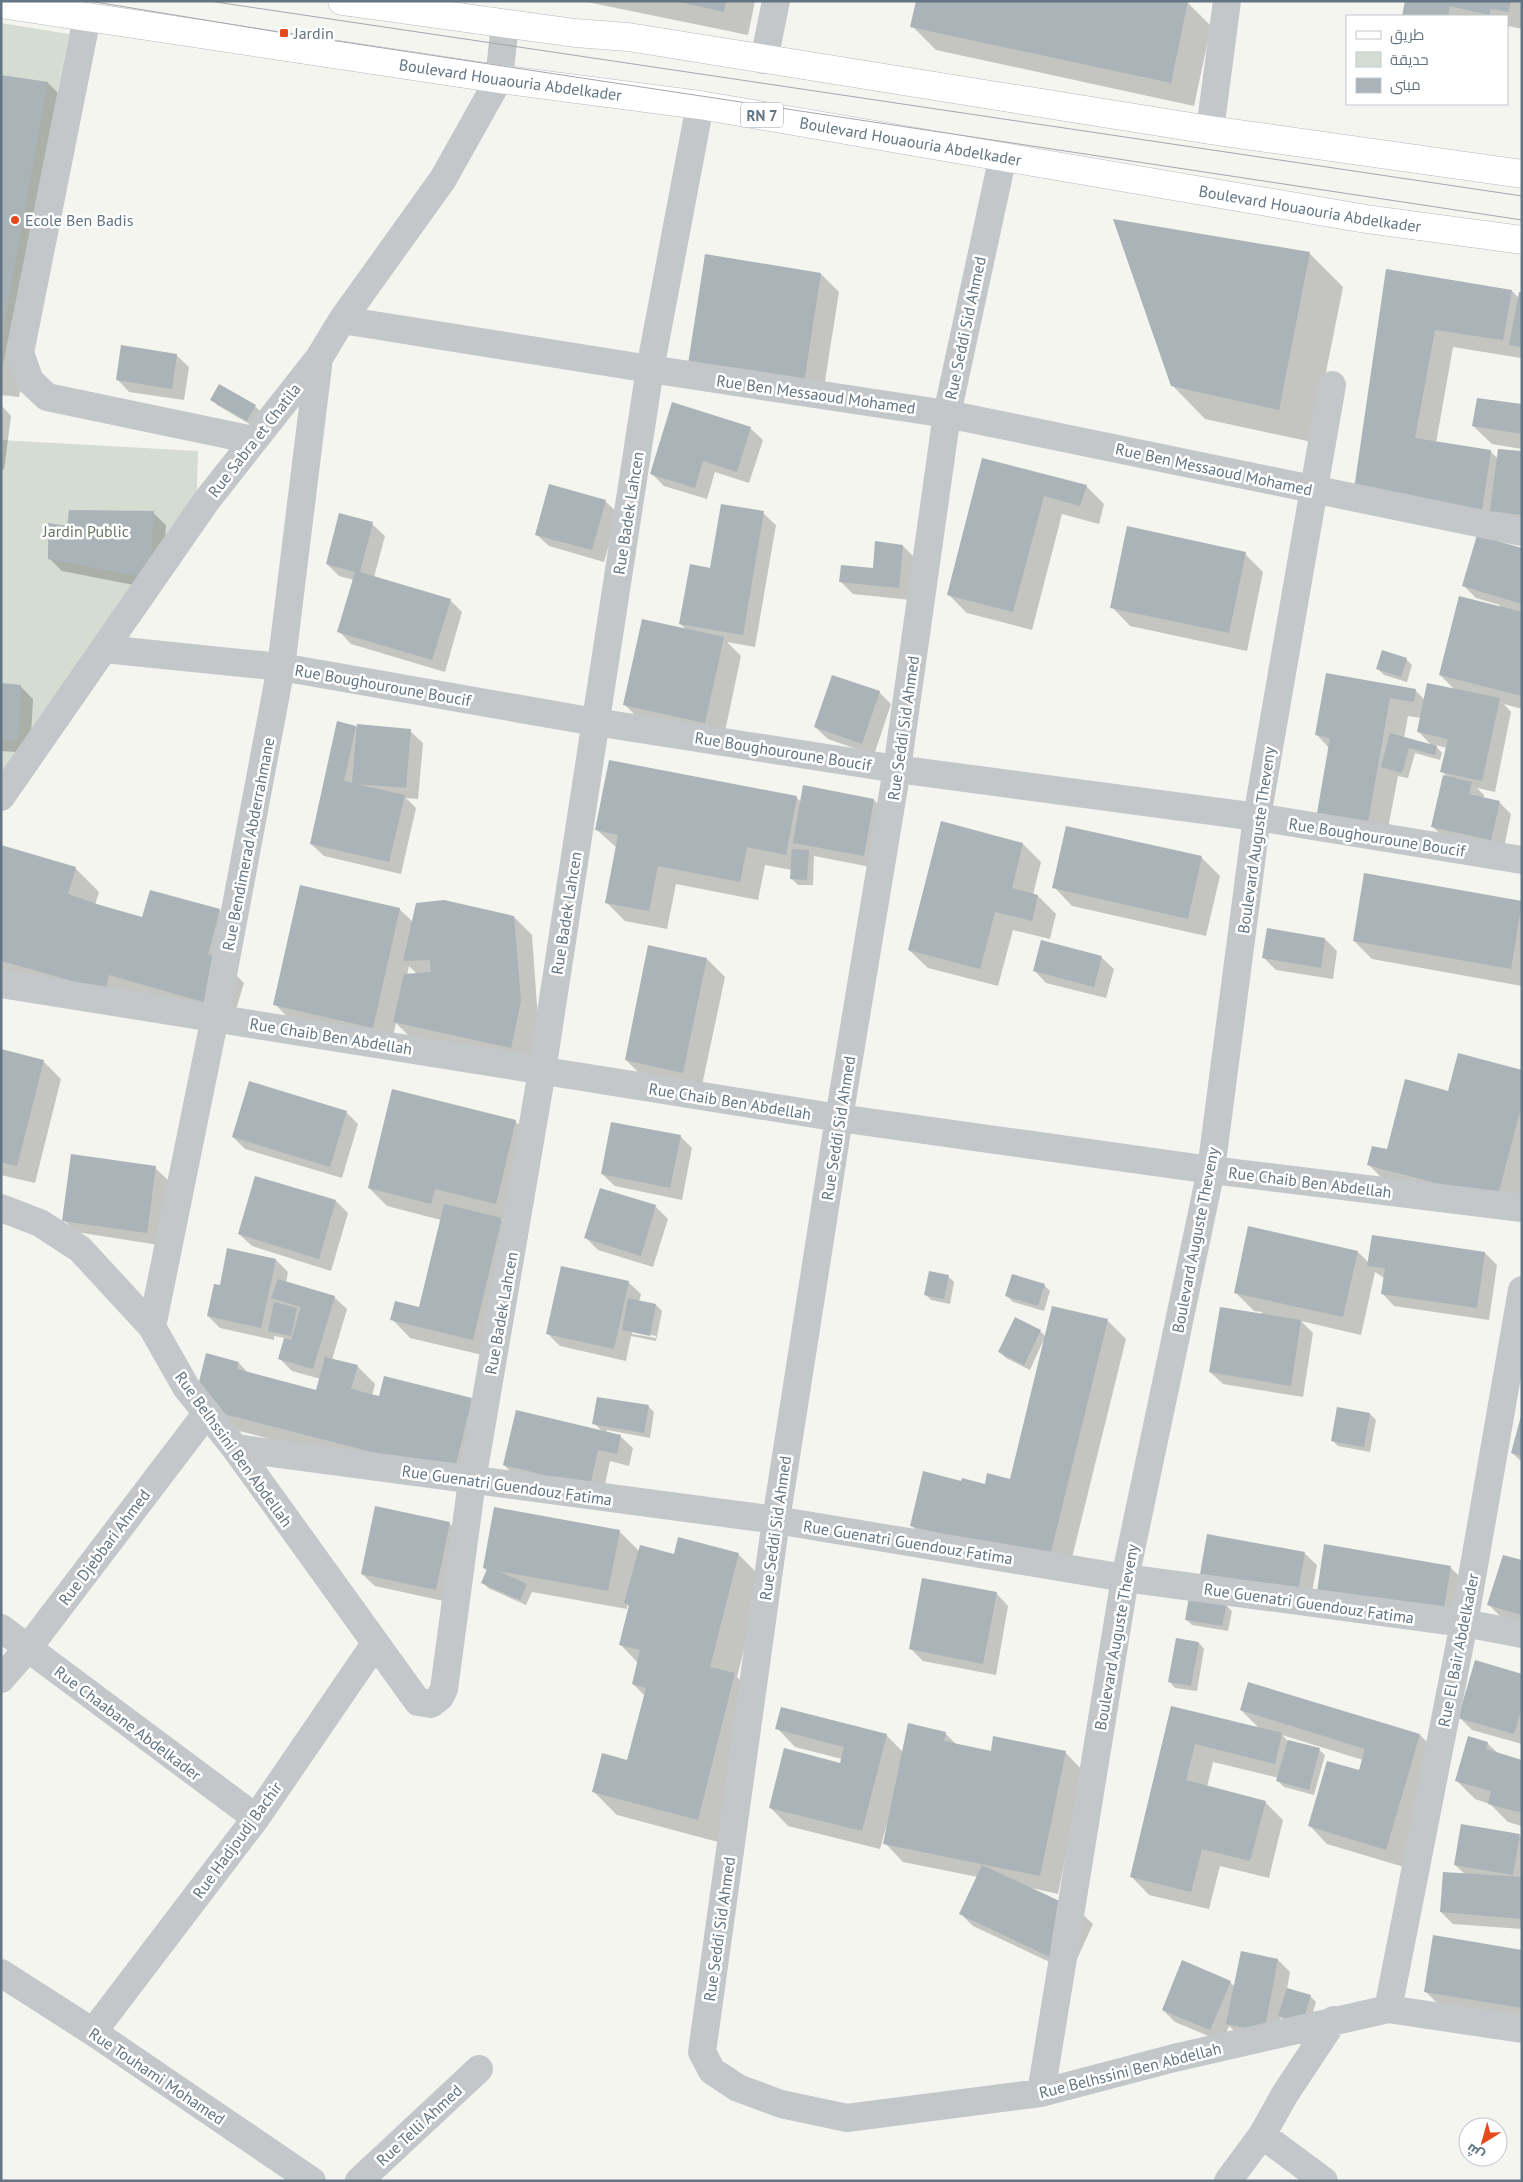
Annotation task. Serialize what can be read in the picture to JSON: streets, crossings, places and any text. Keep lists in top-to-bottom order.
{
  "streets": {
    "main road": ["Boulevard Houaouria Abdelkader", "RN 7"],
    "street": [
      "Rue Seddi Sid Ahmed",
      "Rue Ben Messaoud Mohamed",
      "Rue Sabra et Chatila",
      "Rue Badek Lahcen",
      "Rue Boughouroune Boucif",
      "Boulevard Auguste Theveny",
      "Rue Bendimerad Abderrahmane",
      "Rue Chaib Ben Abdellah",
      "Rue Belhssini Ben Abdellah",
      "Rue Guenatri Guendouz Fatima",
      "Rue Djebbari Ahmed",
      "Rue El Bair Abdelkader",
      "Rue Chaabane Abdelkader",
      "Rue Hadjoudj Bachir",
      "Rue Touhami Mohamed",
      "Rue Telli Ahmed"
    ]
  },
  "crossings": [
    ["Boulevard Houaouria Abdelkader", "Rue Seddi Sid Ahmed"],
    ["Boulevard Houaouria Abdelkader", "Rue Sabra et Chatila"],
    ["Boulevard Houaouria Abdelkader", "Rue Badek Lahcen"],
    ["Rue Seddi Sid Ahmed", "Rue Ben Messaoud Mohamed"],
    ["Rue Seddi Sid Ahmed", "Rue Boughouroune Boucif"],
    ["Rue Seddi Sid Ahmed", "Rue Chaib Ben Abdellah"],
    ["Rue Seddi Sid Ahmed", "Rue Belhssini Ben Abdellah"],
    ["Rue Seddi Sid Ahmed", "Rue Guenatri Guendouz Fatima"],
    ["Rue Ben Messaoud Mohamed", "Rue Sabra et Chatila"],
    ["Rue Ben Messaoud Mohamed", "Rue Badek Lahcen"],
    ["Rue Ben Messaoud Mohamed", "Boulevard Auguste Theveny"],
    ["Rue Sabra et Chatila", "Rue Boughouroune Boucif"],
    ["Rue Sabra et Chatila", "Rue Bendimerad Abderrahmane"],
    ["Rue Badek Lahcen", "Rue Boughouroune Boucif"],
    ["Rue Badek Lahcen", "Rue Chaib Ben Abdellah"],
    ["Rue Badek Lahcen", "Rue Belhssini Ben Abdellah"],
    ["Rue Badek Lahcen", "Rue Guenatri Guendouz Fatima"],
    ["Rue Boughouroune Boucif", "Boulevard Auguste Theveny"],
    ["Rue Boughouroune Boucif", "Rue Bendimerad Abderrahmane"],
    ["Boulevard Auguste Theveny", "Rue Chaib Ben Abdellah"],
    ["Boulevard Auguste Theveny", "Rue Belhssini Ben Abdellah"],
    ["Boulevard Auguste Theveny", "Rue Guenatri Guendouz Fatima"],
    ["Rue Bendimerad Abderrahmane", "Rue Chaib Ben Abdellah"],
    ["Rue Bendimerad Abderrahmane", "Rue Belhssini Ben Abdellah"],
    ["Rue Belhssini Ben Abdellah", "Rue Guenatri Guendouz Fatima"],
    ["Rue Belhssini Ben Abdellah", "Rue Djebbari Ahmed"],
    ["Rue Belhssini Ben Abdellah", "Rue El Bair Abdelkader"],
    ["Rue Belhssini Ben Abdellah", "Rue Hadjoudj Bachir"],
    ["Rue Guenatri Guendouz Fatima", "Rue El Bair Abdelkader"],
    ["Rue Djebbari Ahmed", "Rue Chaabane Abdelkader"],
    ["Rue Chaabane Abdelkader", "Rue Hadjoudj Bachir"],
    ["Rue Hadjoudj Bachir", "Rue Touhami Mohamed"]
  ],
  "parks": ["Jardin Public"],
  "places": {
    "transit": ["Jardin"],
    "other": ["Ecole Ben Badis"]
  },
  "legend": ["طريق", "حديقة", "مبنى"],
  "north": "bottom left"
}
